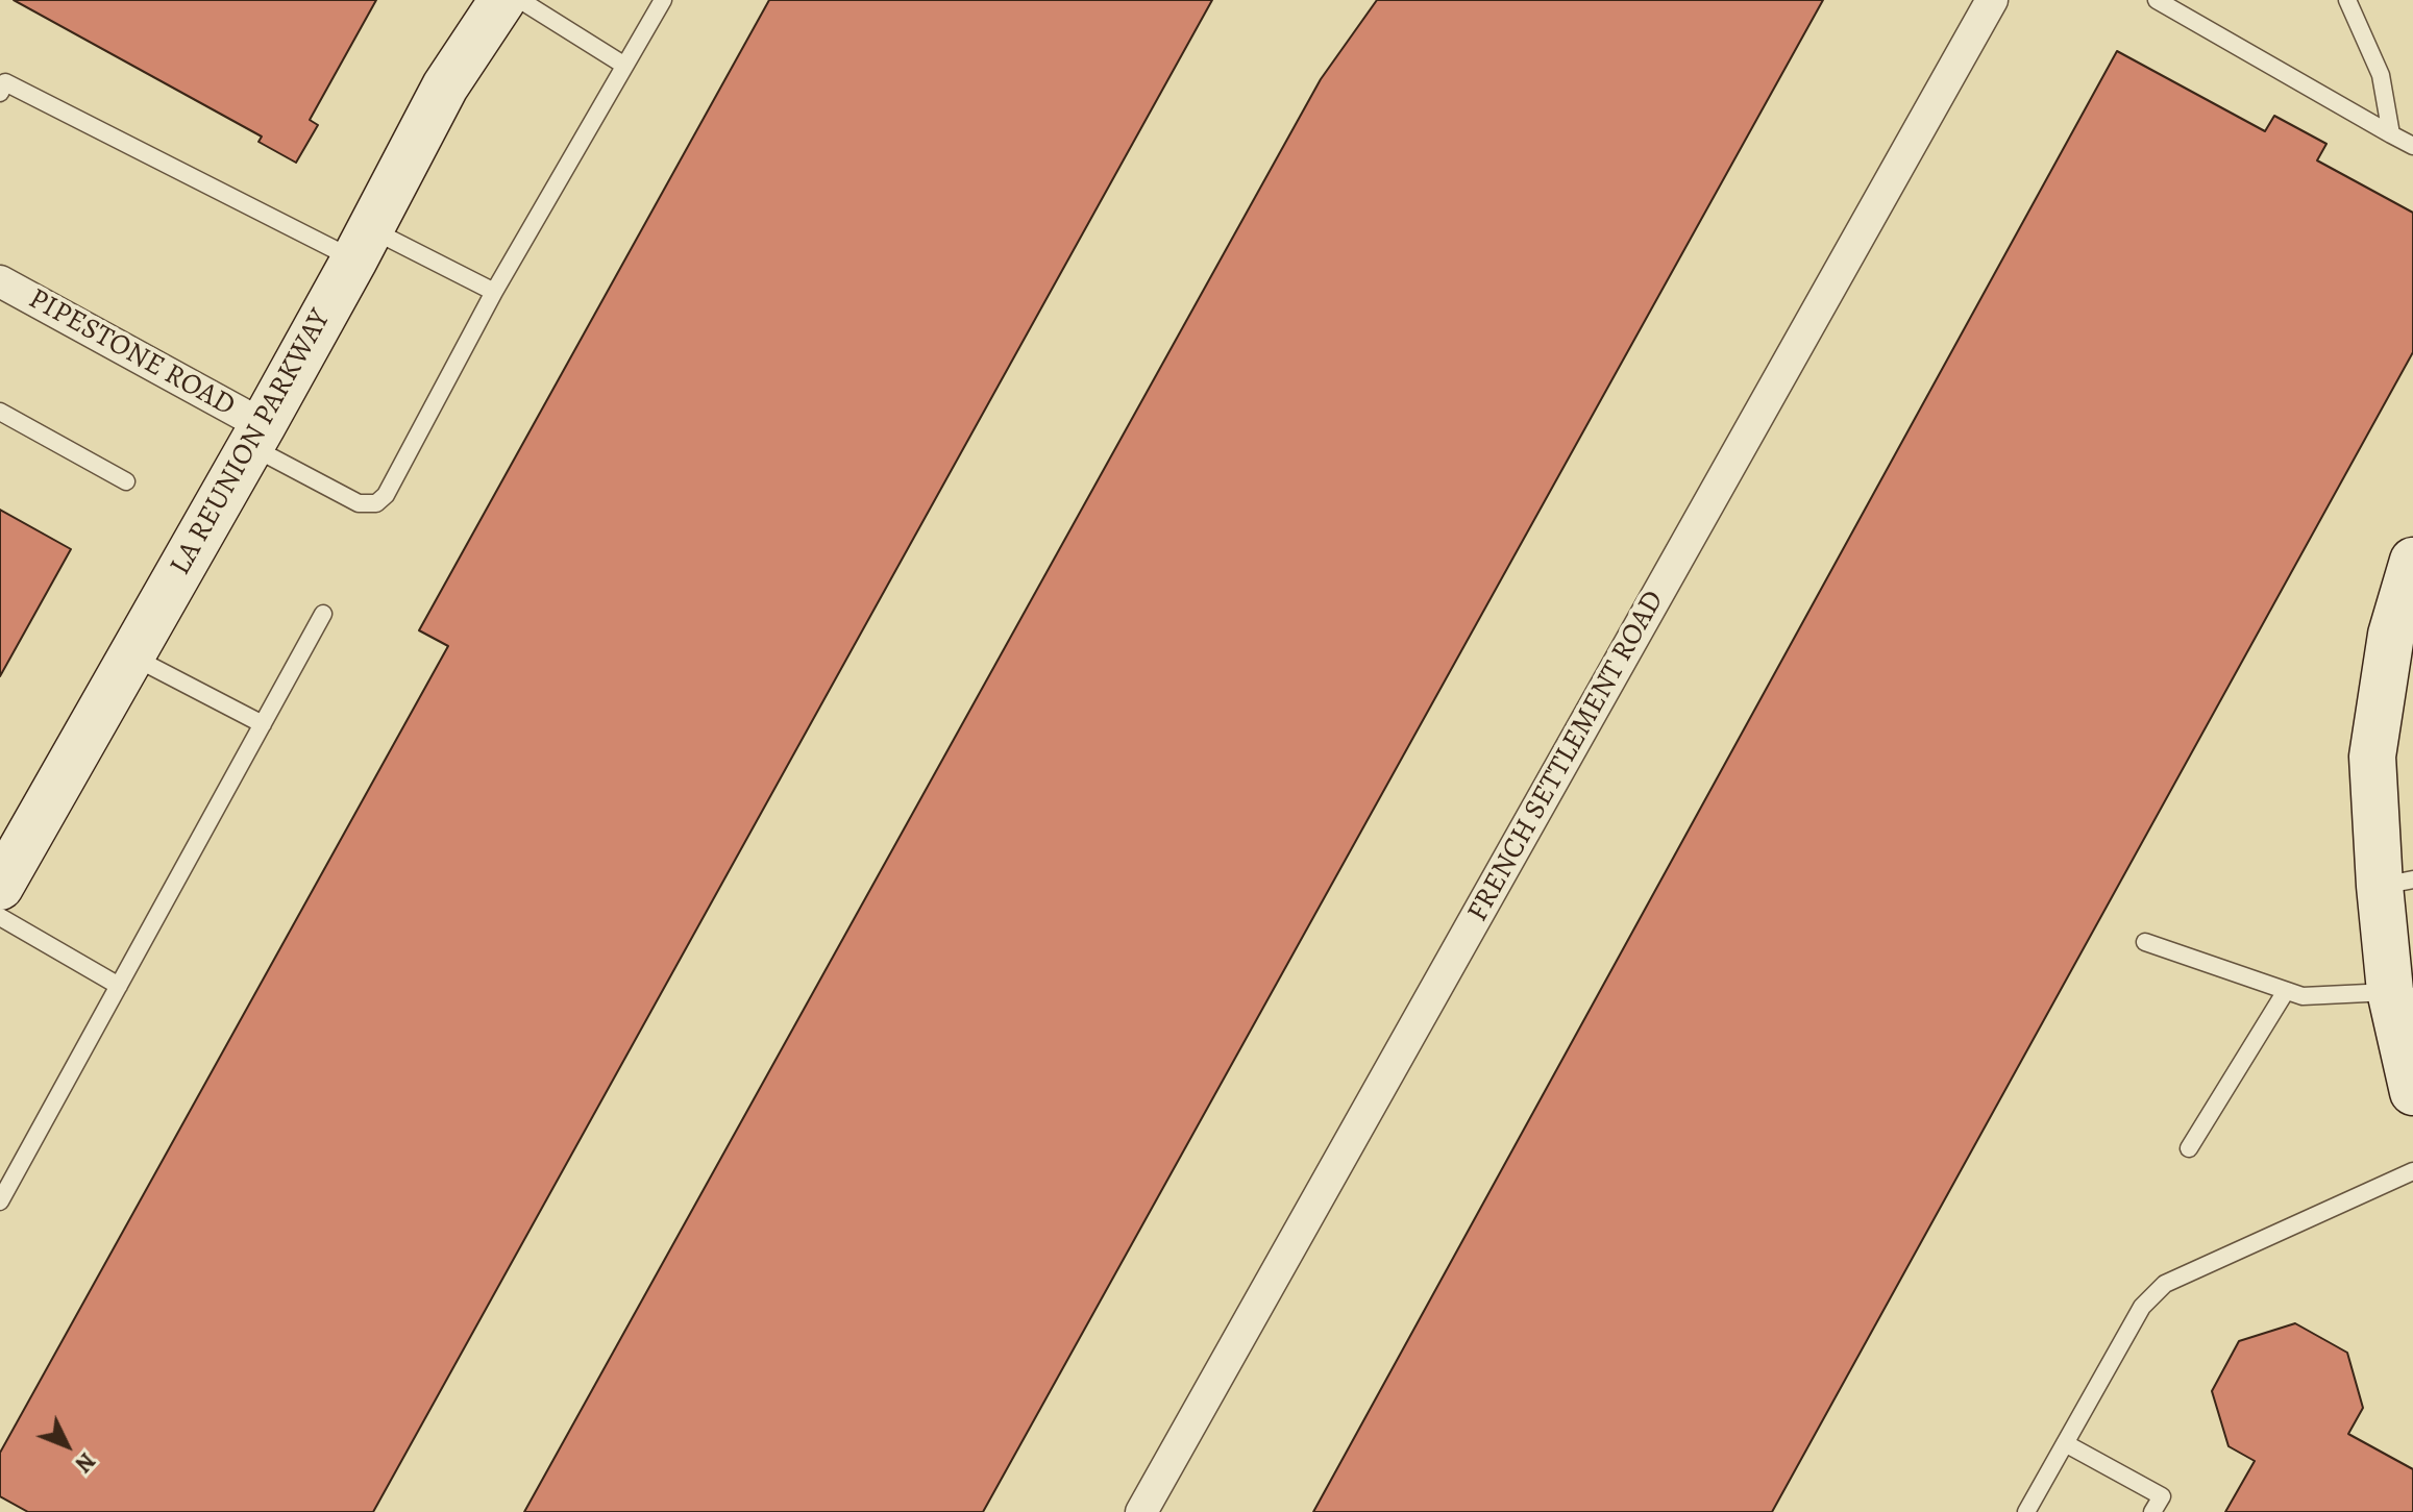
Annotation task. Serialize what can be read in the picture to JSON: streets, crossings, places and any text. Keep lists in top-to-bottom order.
{
  "streets": {
    "street": ["PIPESTONE ROAD", "LA REUNION PARKWAY", "FRENCH SETTLEMENT ROAD"]
  },
  "crossings": [
    ["PIPESTONE ROAD", "LA REUNION PARKWAY"]
  ],
  "north": "bottom right"
}
